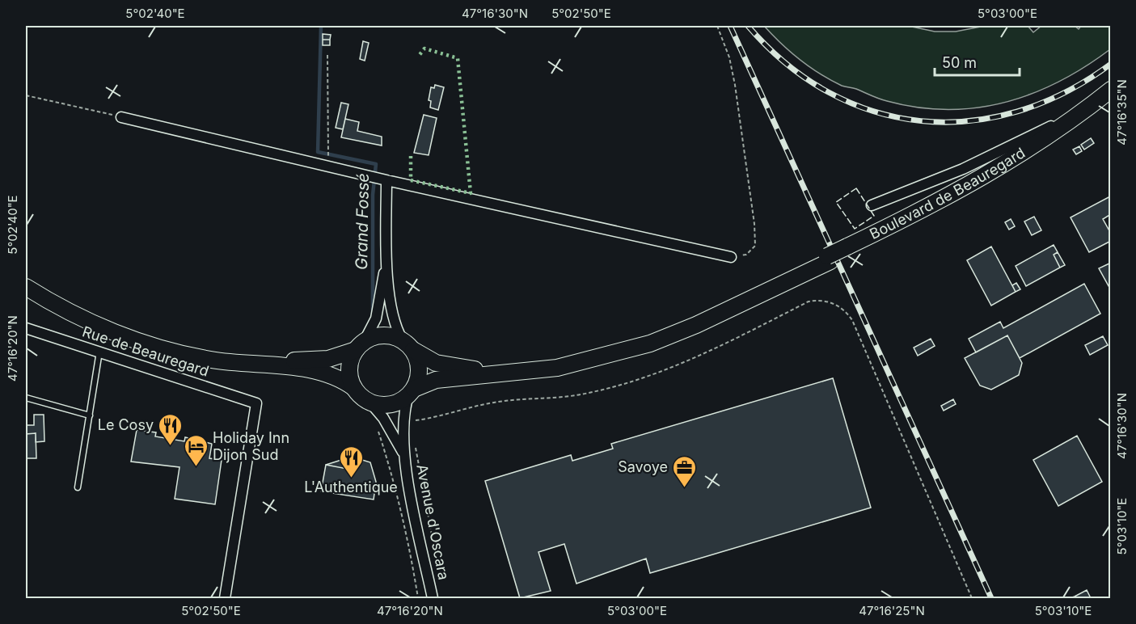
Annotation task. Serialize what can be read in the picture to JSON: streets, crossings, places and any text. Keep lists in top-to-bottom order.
{
  "streets": {
    "main road": ["Boulevard de Beauregard"],
    "street": ["Rue de Beauregard", "Avenue d'Oscara"]
  },
  "water": ["Grand Fossé"],
  "places": {
    "restaurant": ["Le Cosy", "L'Authentique"],
    "hotel": ["Holiday Inn Dijon Sud"],
    "office": ["Savoye"]
  },
  "scale_bar": "50 m",
  "coordinates": [
    "5°02'40\"E",
    "47°16'30\"N",
    "5°02'50\"E",
    "5°03'00\"E",
    "47°16'35\"N",
    "47°16'20\"N",
    "5°03'10\"E",
    "47°16'25\"N"
  ]
}
